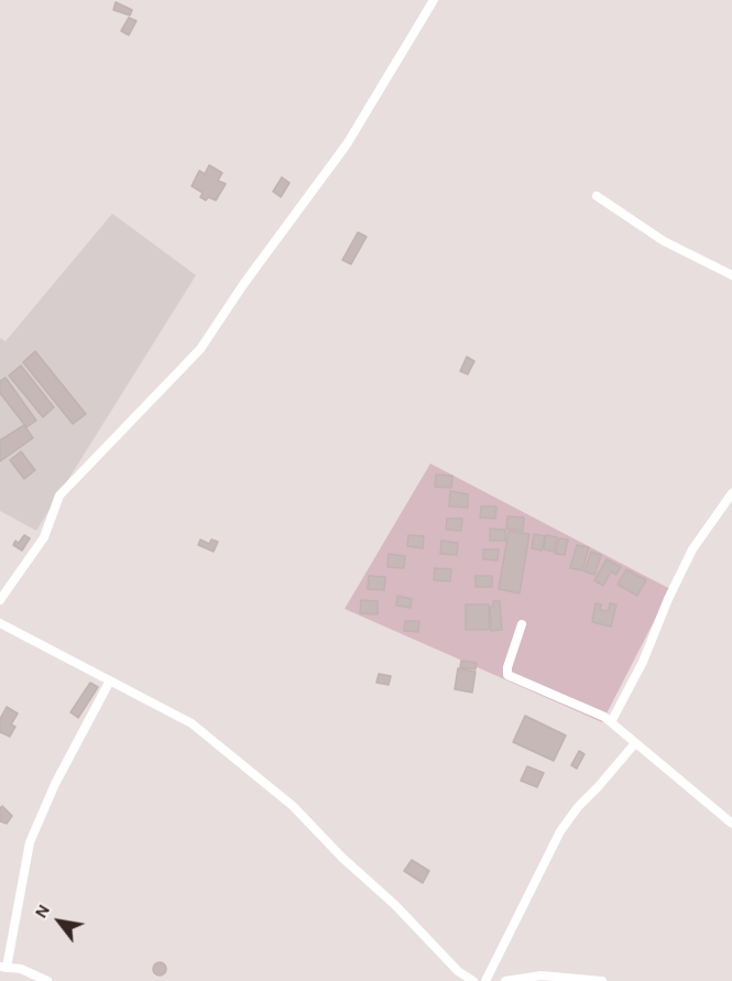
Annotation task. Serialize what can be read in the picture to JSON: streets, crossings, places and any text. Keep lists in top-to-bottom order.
{
  "north": "top left"
}
